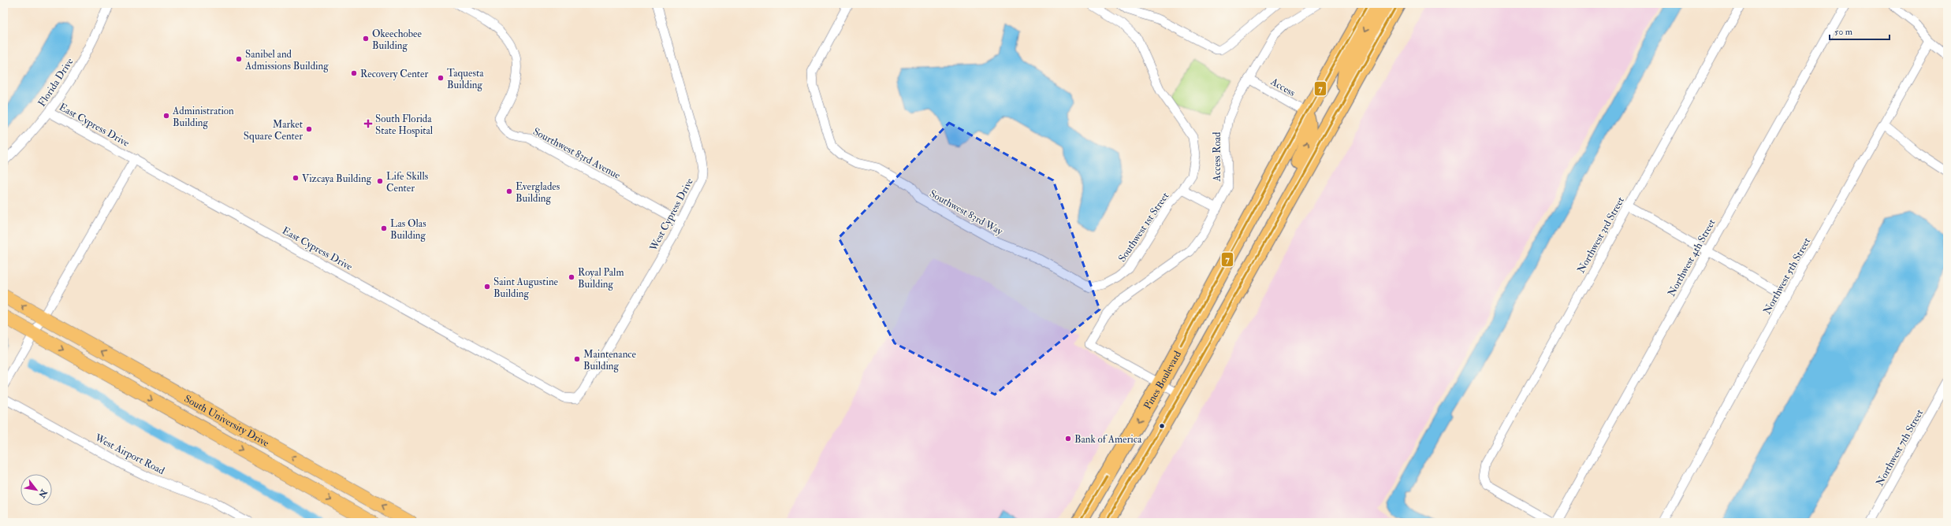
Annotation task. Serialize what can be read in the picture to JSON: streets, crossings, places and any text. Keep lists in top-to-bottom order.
{
  "streets": {
    "highway": ["Pines Boulevard"],
    "main road": ["South University Drive"],
    "street": [
      "Florida Drive",
      "Access",
      "East Cypress Drive",
      "Sourthwest 83rd Avenue",
      "Access Road",
      "Southwest 83rd Way",
      "West Cypress Drive",
      "Southwest 1st Street",
      "Northwest 3rd Street",
      "Northwest 4th Street",
      "Northwest 5th Street",
      "Northwest 7th Street",
      "West Airport Road"
    ]
  },
  "crossings": [
    ["Florida Drive", "East Cypress Drive"],
    ["Access", "Access Road"],
    ["Access", "Pines Boulevard"],
    ["East Cypress Drive", "West Cypress Drive"],
    ["Sourthwest 83rd Avenue", "West Cypress Drive"],
    ["Access Road", "Pines Boulevard"],
    ["Southwest 83rd Way", "Southwest 1st Street"]
  ],
  "places": {
    "other": [
      "Okeechobee Building",
      "Sanibel and Admissions Building",
      "Recovery Center",
      "Taquesta Building",
      "Administration Building",
      "Market Square Center",
      "Vizcaya Building",
      "Life Skills Center",
      "Everglades Building",
      "Las Olas Building",
      "Royal Palm Building",
      "Saint Augustine Building",
      "Maintenance Building",
      "Bank of America"
    ],
    "health": ["South Florida State Hospital"]
  },
  "lines": ["transit line 7"],
  "scale_bar": "50 m",
  "north": "bottom right"
}
